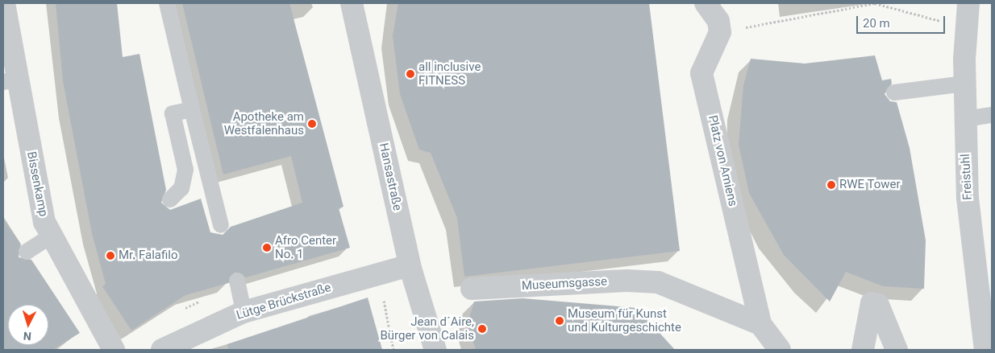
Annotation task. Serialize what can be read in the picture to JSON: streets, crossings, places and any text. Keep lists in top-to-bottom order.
{
  "streets": {
    "street": [
      "Platz von Amiens",
      "Hansastraße",
      "Freistuhl",
      "Bissenkamp",
      "Museumsgasse",
      "Lütge Brückstraße"
    ]
  },
  "crossings": [
    ["Platz von Amiens", "Museumsgasse"],
    ["Hansastraße", "Lütge Brückstraße"]
  ],
  "places": [
    "all inclusive FITNESS",
    "Apotheke am Westfalenhaus",
    "RWE Tower",
    "Afro Center No. 1",
    "Mr. Falafilo",
    "Museum für Kunst und Kulturgeschichte",
    "Jean d´Aire, Bürger von Calais"
  ],
  "scale_bar": "20 m",
  "north": "bottom"
}
